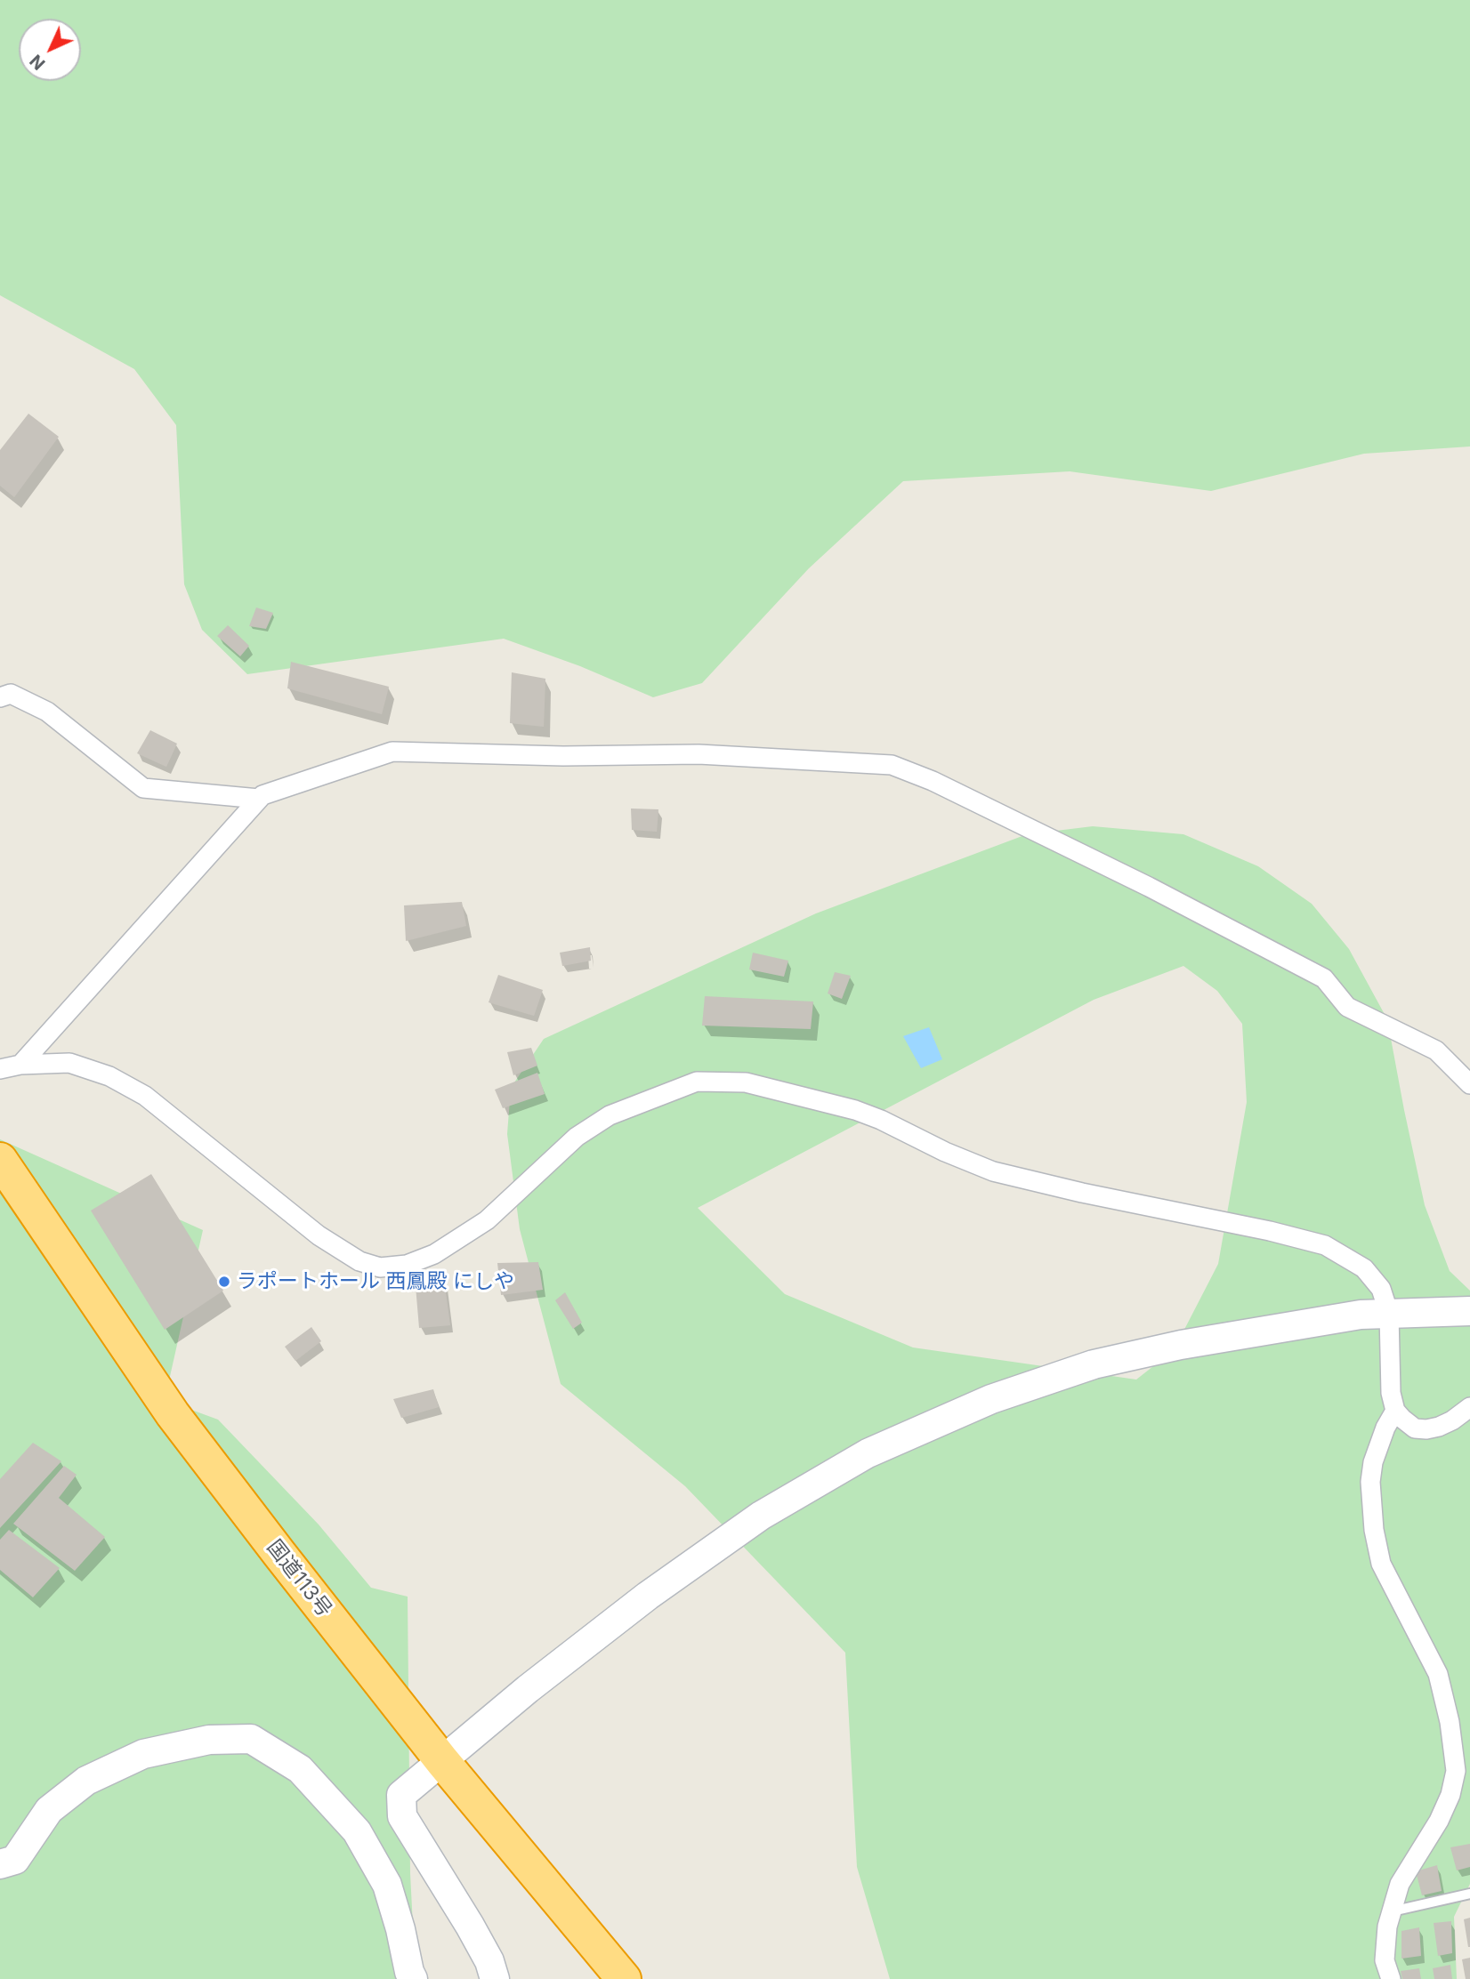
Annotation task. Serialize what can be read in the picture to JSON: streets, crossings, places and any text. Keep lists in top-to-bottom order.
{
  "streets": {
    "highway": ["国道113号"]
  },
  "places": ["ラポートホール 西鳳殿 にしや"],
  "north": "bottom left"
}
